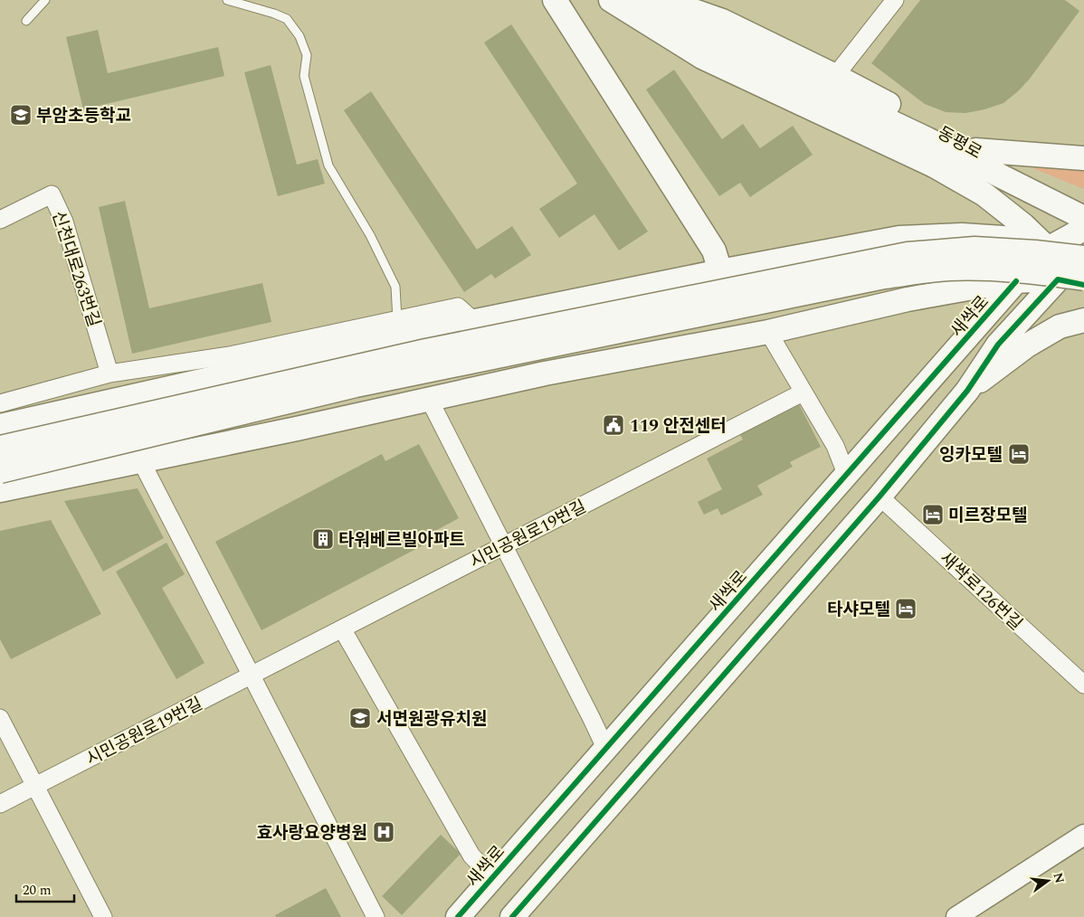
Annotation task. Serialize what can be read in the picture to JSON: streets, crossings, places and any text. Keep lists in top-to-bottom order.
{
  "streets": {
    "main road": ["동평로", "새싹로"],
    "street": ["신천대로263번길", "시민공원로19번길", "새싹로126번길"]
  },
  "places": {
    "school or university": ["부암초등학교", "서면원광유치원"],
    "public building": ["119 안전센터"],
    "hotel": ["잉카모텔", "미르장모텔", "타샤모텔"],
    "building": ["타워베르빌아파트"],
    "hospital": ["효사랑요양병원"]
  },
  "scale_bar": "20 m",
  "north": "right"
}
